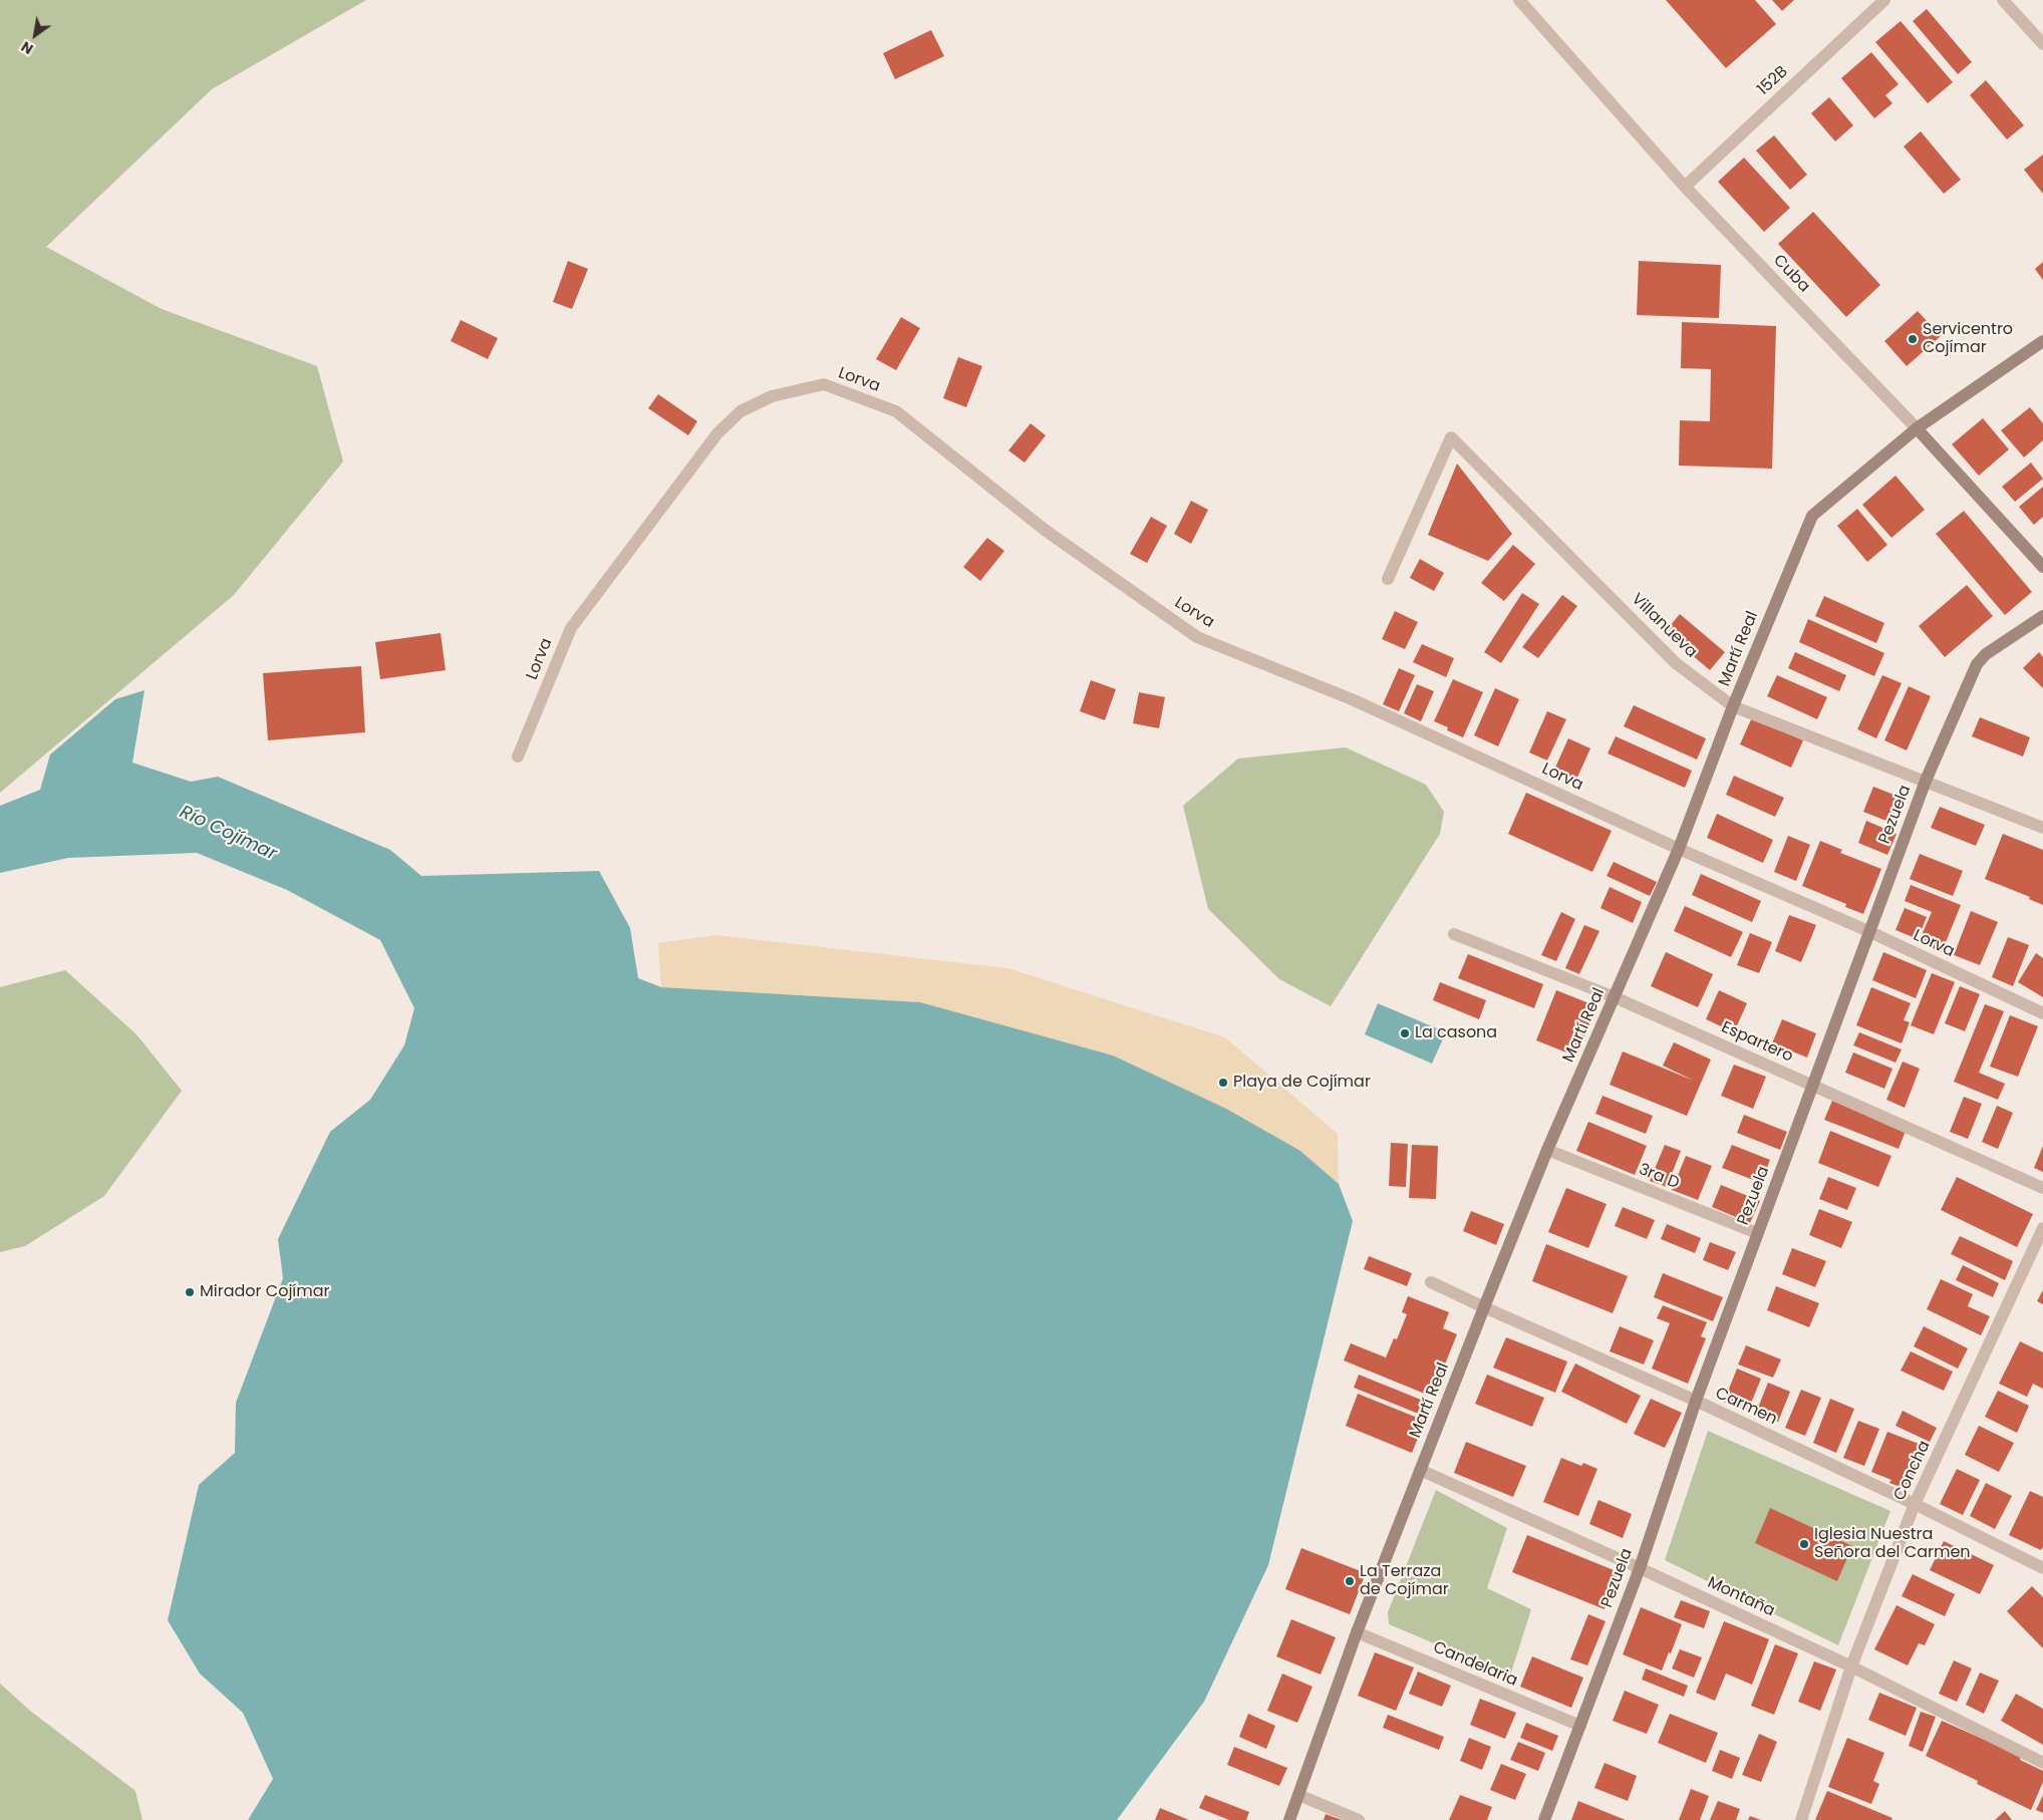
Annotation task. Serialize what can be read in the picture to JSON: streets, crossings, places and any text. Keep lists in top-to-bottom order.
{
  "streets": {
    "main road": ["Cuba", "Martí Real", "Pezuela"],
    "street": [
      "152B",
      "Lorva",
      "Villanueva",
      "Espartero",
      "3ra D",
      "Carmen",
      "Concha",
      "Montaña",
      "Candelaria"
    ]
  },
  "crossings": [
    ["152B", "Cuba"],
    ["Cuba", "Martí Real"],
    ["Lorva", "Martí Real"],
    ["Lorva", "Pezuela"],
    ["Villanueva", "Martí Real"],
    ["Villanueva", "Pezuela"],
    ["Martí Real", "Espartero"],
    ["Martí Real", "3ra D"],
    ["Martí Real", "Carmen"],
    ["Martí Real", "Montaña"],
    ["Martí Real", "Candelaria"],
    ["Pezuela", "Espartero"],
    ["Pezuela", "3ra D"],
    ["Pezuela", "Carmen"],
    ["Pezuela", "Montaña"],
    ["Pezuela", "Candelaria"],
    ["Carmen", "Concha"],
    ["Concha", "Montaña"]
  ],
  "water": ["Río Cojímar"],
  "places": [
    "Servicentro Cojímar",
    "La casona",
    "Playa de Cojímar",
    "Mirador Cojímar",
    "Iglesia Nuestra Señora del Carmen",
    "La Terraza de Cojímar"
  ],
  "north": "bottom left"
}
